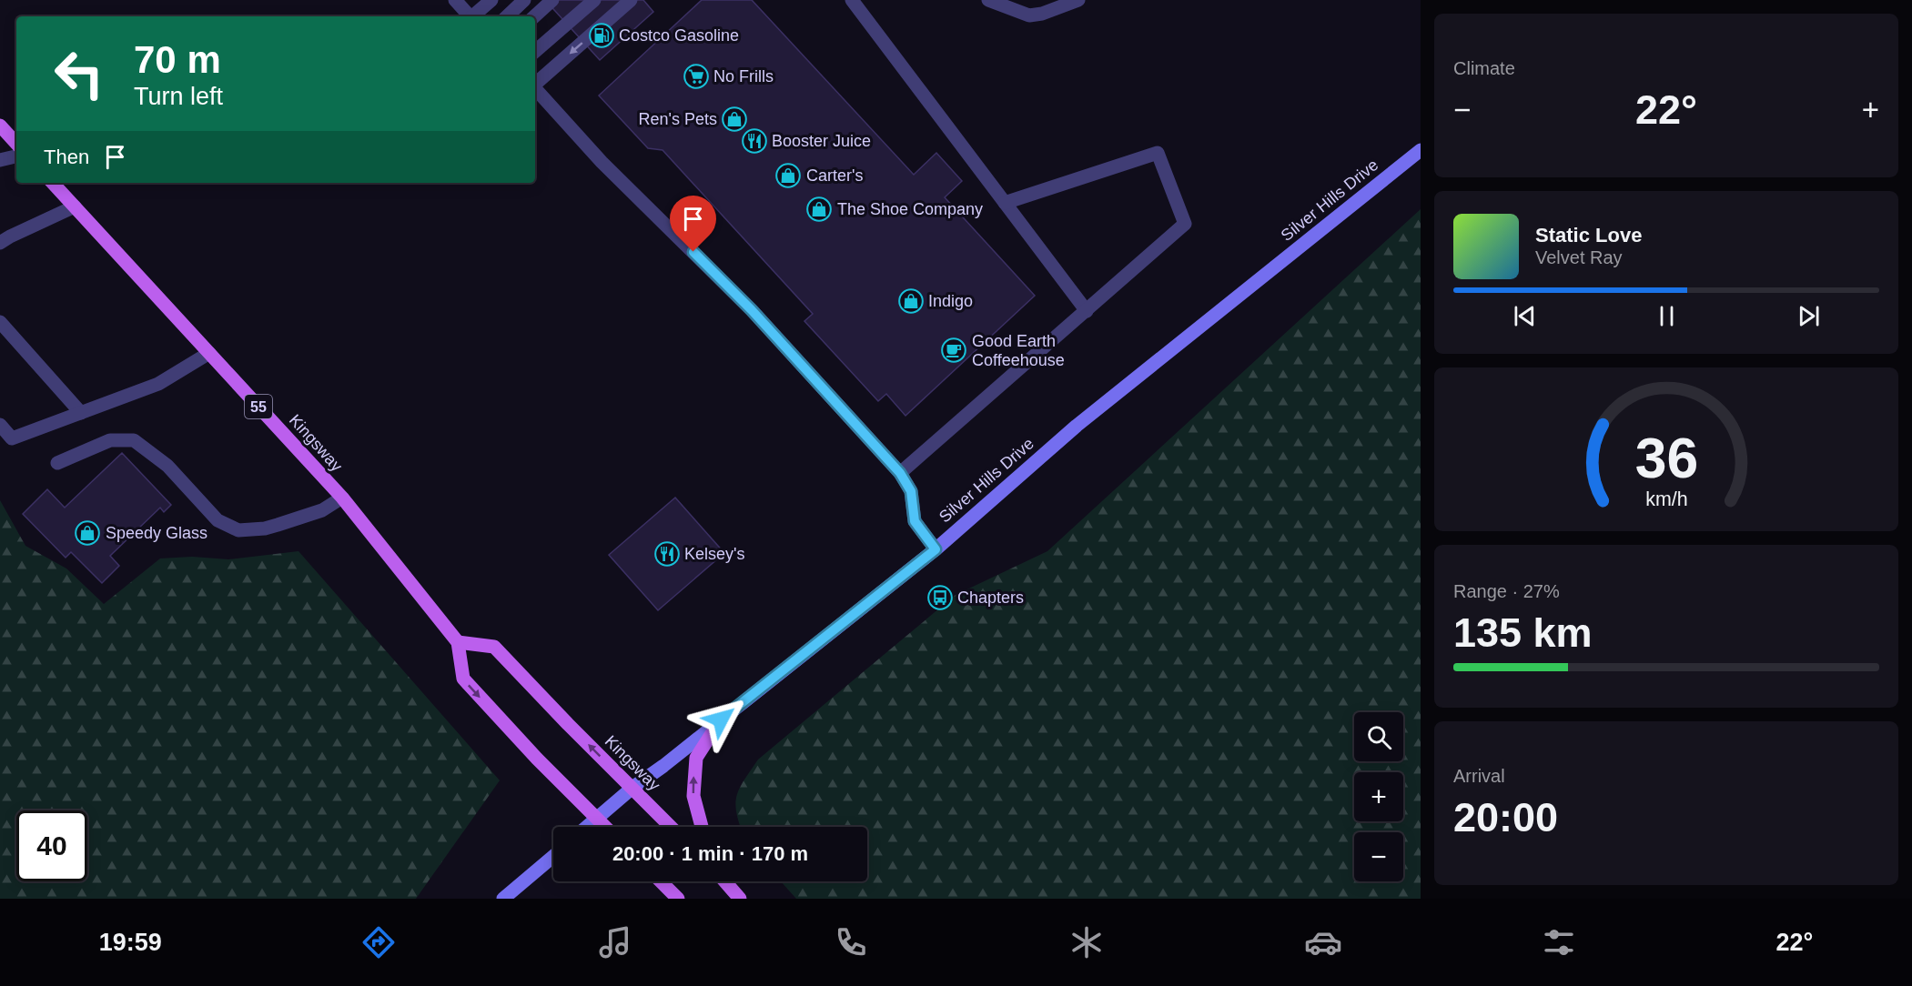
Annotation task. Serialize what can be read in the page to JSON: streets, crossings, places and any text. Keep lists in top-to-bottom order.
{
  "streets": {
    "main road": ["55", "Kingsway"],
    "street": ["Silver Hills Drive"]
  },
  "crossings": [
    ["Silver Hills Drive", "Kingsway"]
  ],
  "places": {
    "fuel station": ["Costco Gasoline"],
    "supermarket": ["No Frills"],
    "shop": [
      "Ren's Pets",
      "Carter's",
      "The Shoe Company",
      "Indigo",
      "Speedy Glass"
    ],
    "restaurant": ["Booster Juice", "Kelsey's"],
    "cafe": ["Good Earth Coffeehouse"],
    "bus stop": ["Chapters"]
  },
  "page": {
    "tile": [
      "Climate",
      ["Range · 27%", "135 km"],
      ["Arrival", "20:00"]
    ],
    "turn": ["70 m", "Turn left"],
    "heat": ["−", "22°", "+"],
    "then": "Then",
    "song": ["Static Love", "Velvet Ray"],
    "map_buttons": ["+", "−"],
    "limit": "40",
    "trip": "20:00 · 1 min · 170 m",
    "tabs": ["19:59", "22°"],
    "gauge": ["36", "km/h"]
  }
}
